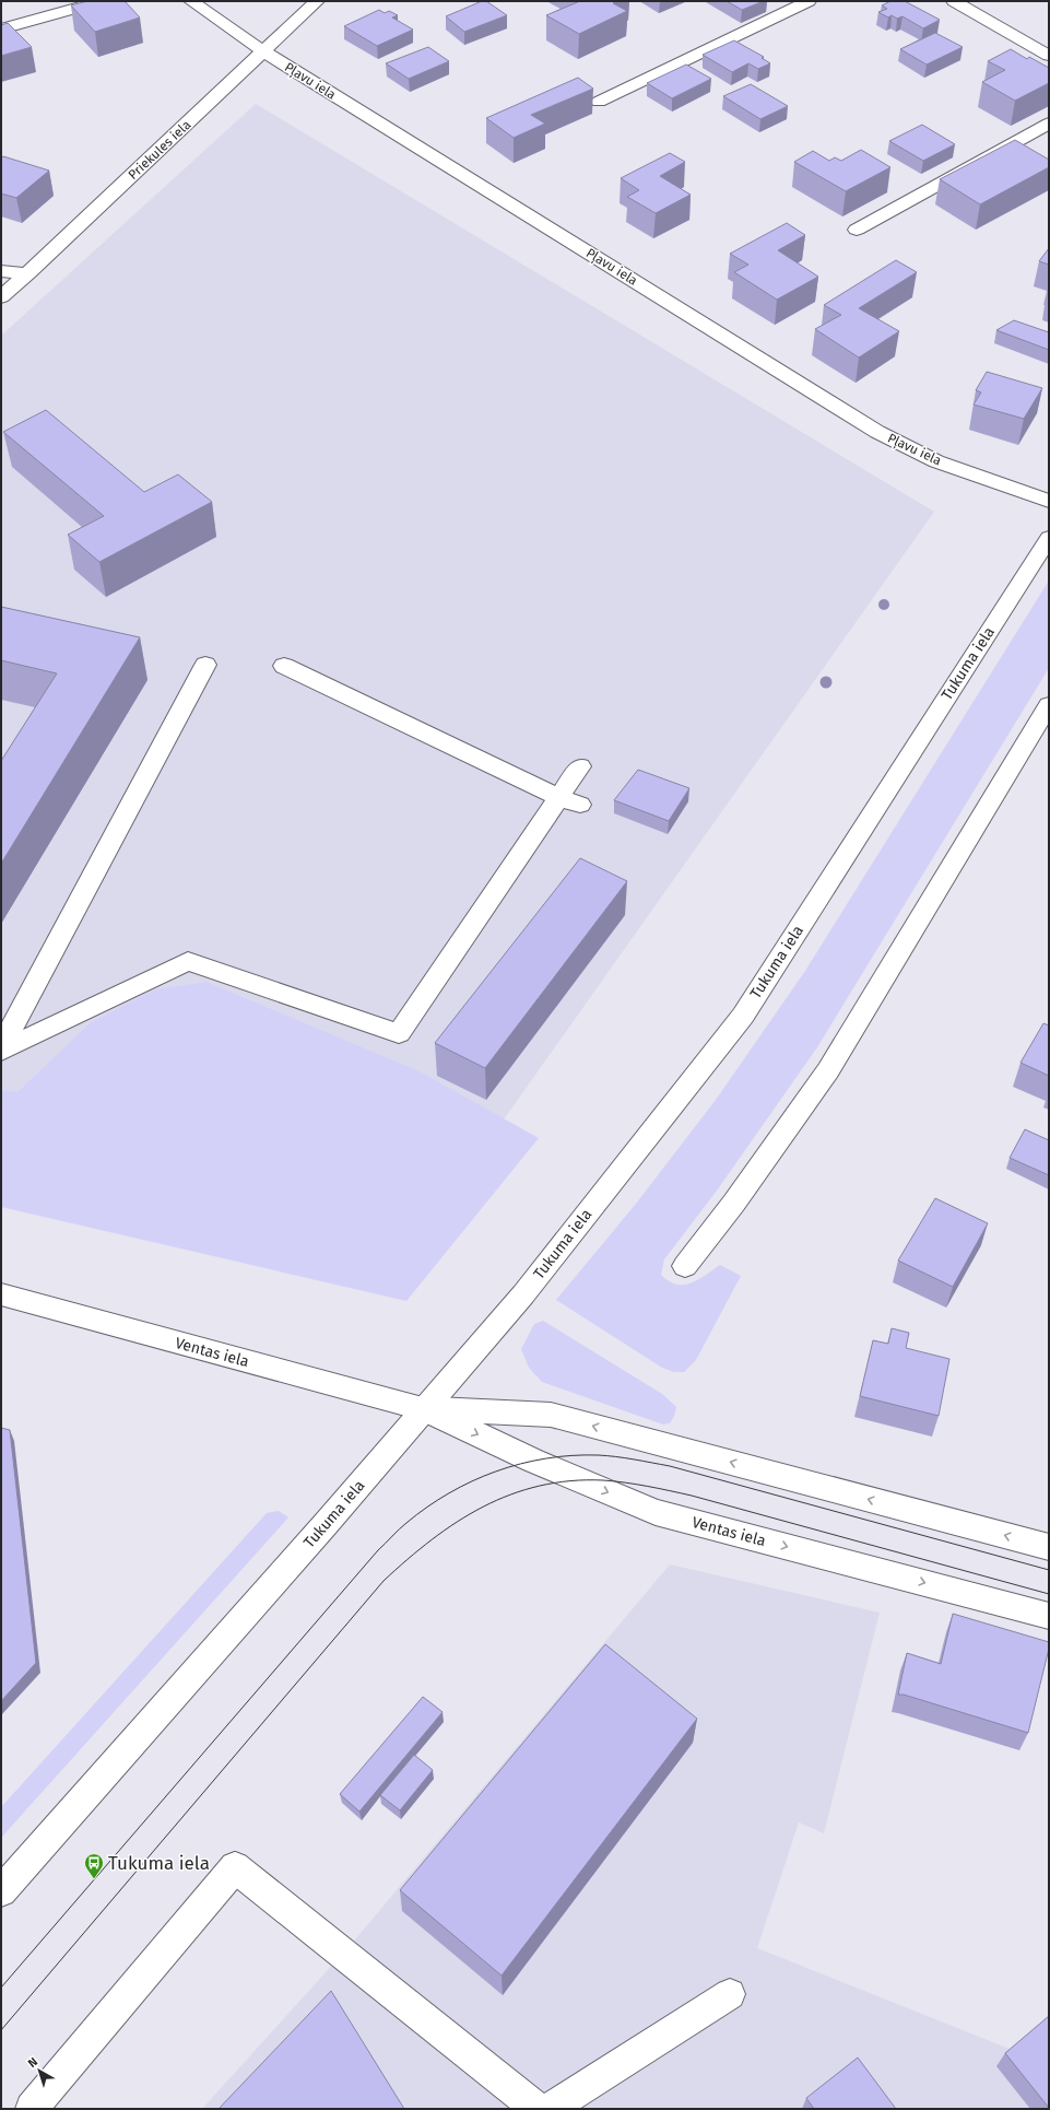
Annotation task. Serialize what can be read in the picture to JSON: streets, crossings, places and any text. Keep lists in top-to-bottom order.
{
  "streets": {
    "street": [
      "Pļavu iela",
      "Priekules iela",
      "Tukuma iela",
      "Ventas iela"
    ]
  },
  "crossings": [
    ["Pļavu iela", "Priekules iela"],
    ["Tukuma iela", "Ventas iela"]
  ],
  "places": {
    "bus stop": ["Tukuma iela"]
  },
  "north": "top left"
}
